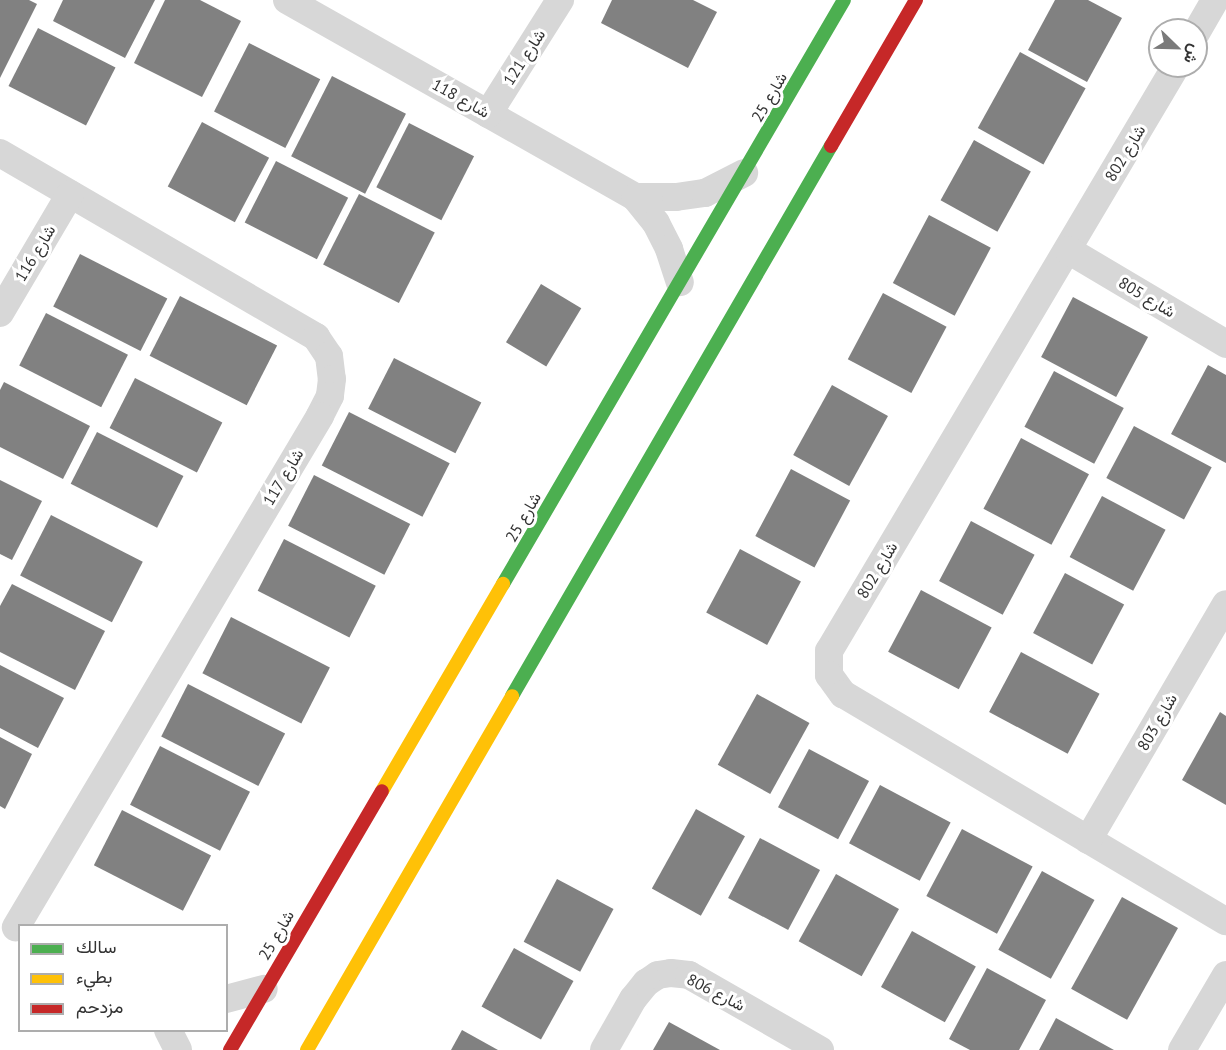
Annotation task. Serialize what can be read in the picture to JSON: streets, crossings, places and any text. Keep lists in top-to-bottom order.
{
  "streets": {
    "street": [
      "شارع 121",
      "شارع 25",
      "شارع 118",
      "شارع 802",
      "شارع 116",
      "شارع 805",
      "شارع 117",
      "شارع 803",
      "شارع 806"
    ]
  },
  "crossings": [
    ["شارع 121", "شارع 118"],
    ["شارع 25", "شارع 118"],
    ["شارع 802", "شارع 805"],
    ["شارع 802", "شارع 803"],
    ["شارع 116", "شارع 117"]
  ],
  "legend": ["سالك", "بطيء", "مزدحم"],
  "north": "bottom right"
}
